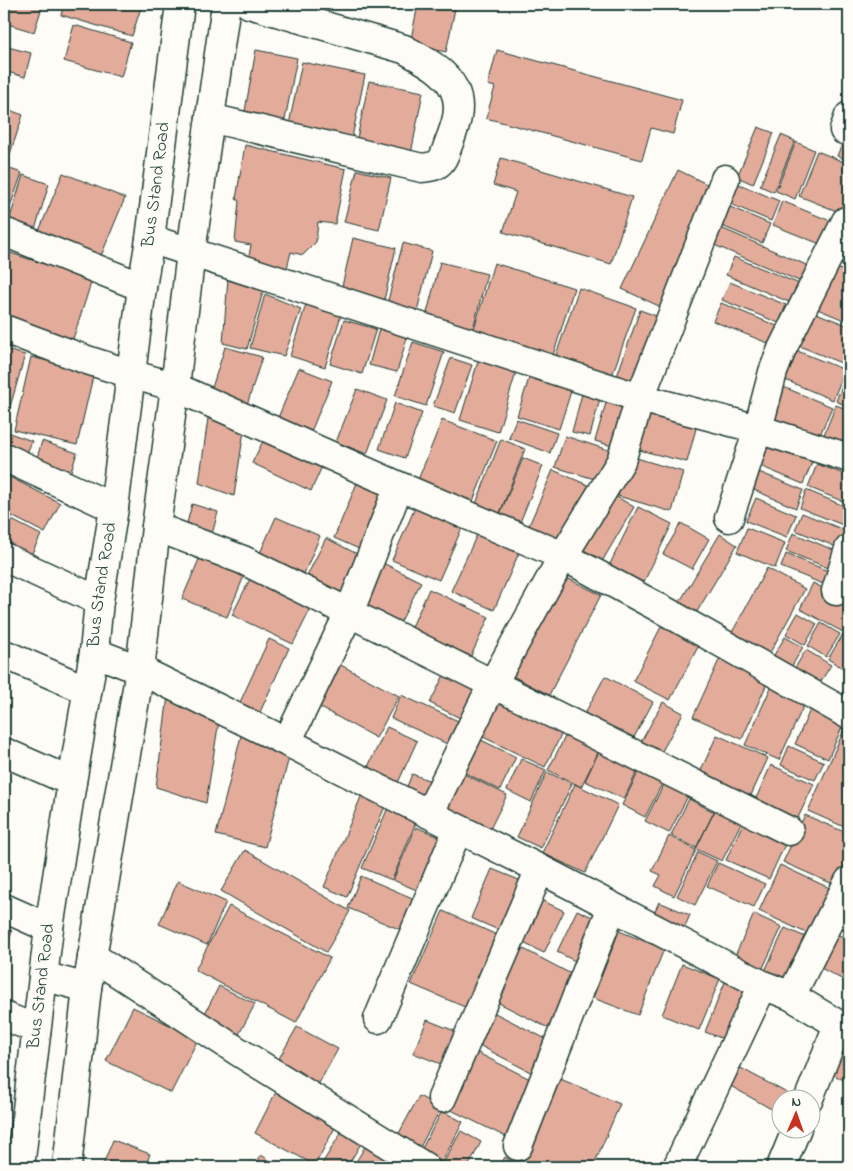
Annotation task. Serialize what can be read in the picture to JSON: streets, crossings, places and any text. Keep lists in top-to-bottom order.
{
  "streets": {
    "street": ["Bus Stand Road"]
  },
  "north": "top"
}
